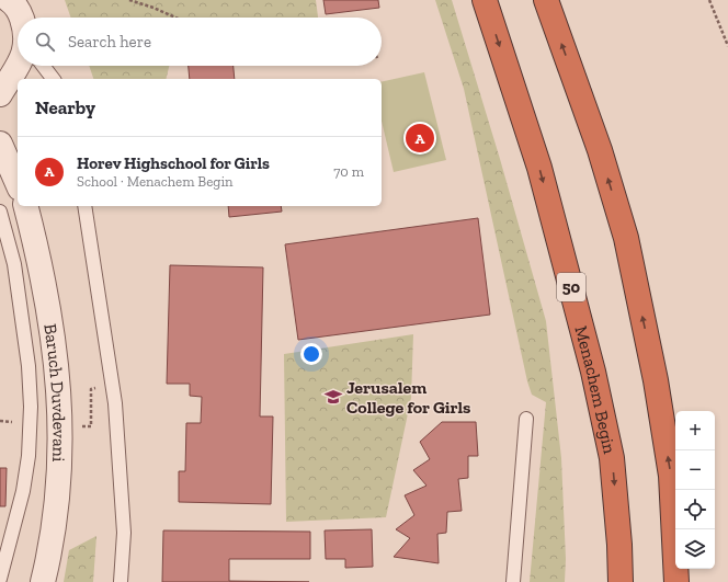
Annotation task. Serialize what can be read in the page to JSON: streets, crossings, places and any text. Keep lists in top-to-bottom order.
{
  "streets": {
    "highway": ["50", "Menachem Begin"],
    "street": ["Baruch Duvdevani"]
  },
  "places": {
    "school or university": ["Jerusalem College for Girls"]
  },
  "page": {
    "search": "Search here",
    "heading": "Nearby",
    "pins": "A",
    "list": [
      {
        "mark": "A",
        "name": "Horev Highschool for Girls",
        "note": "School · Menachem Begin",
        "value": "70 m"
      }
    ],
    "map_buttons": ["+", "−"]
  }
}
